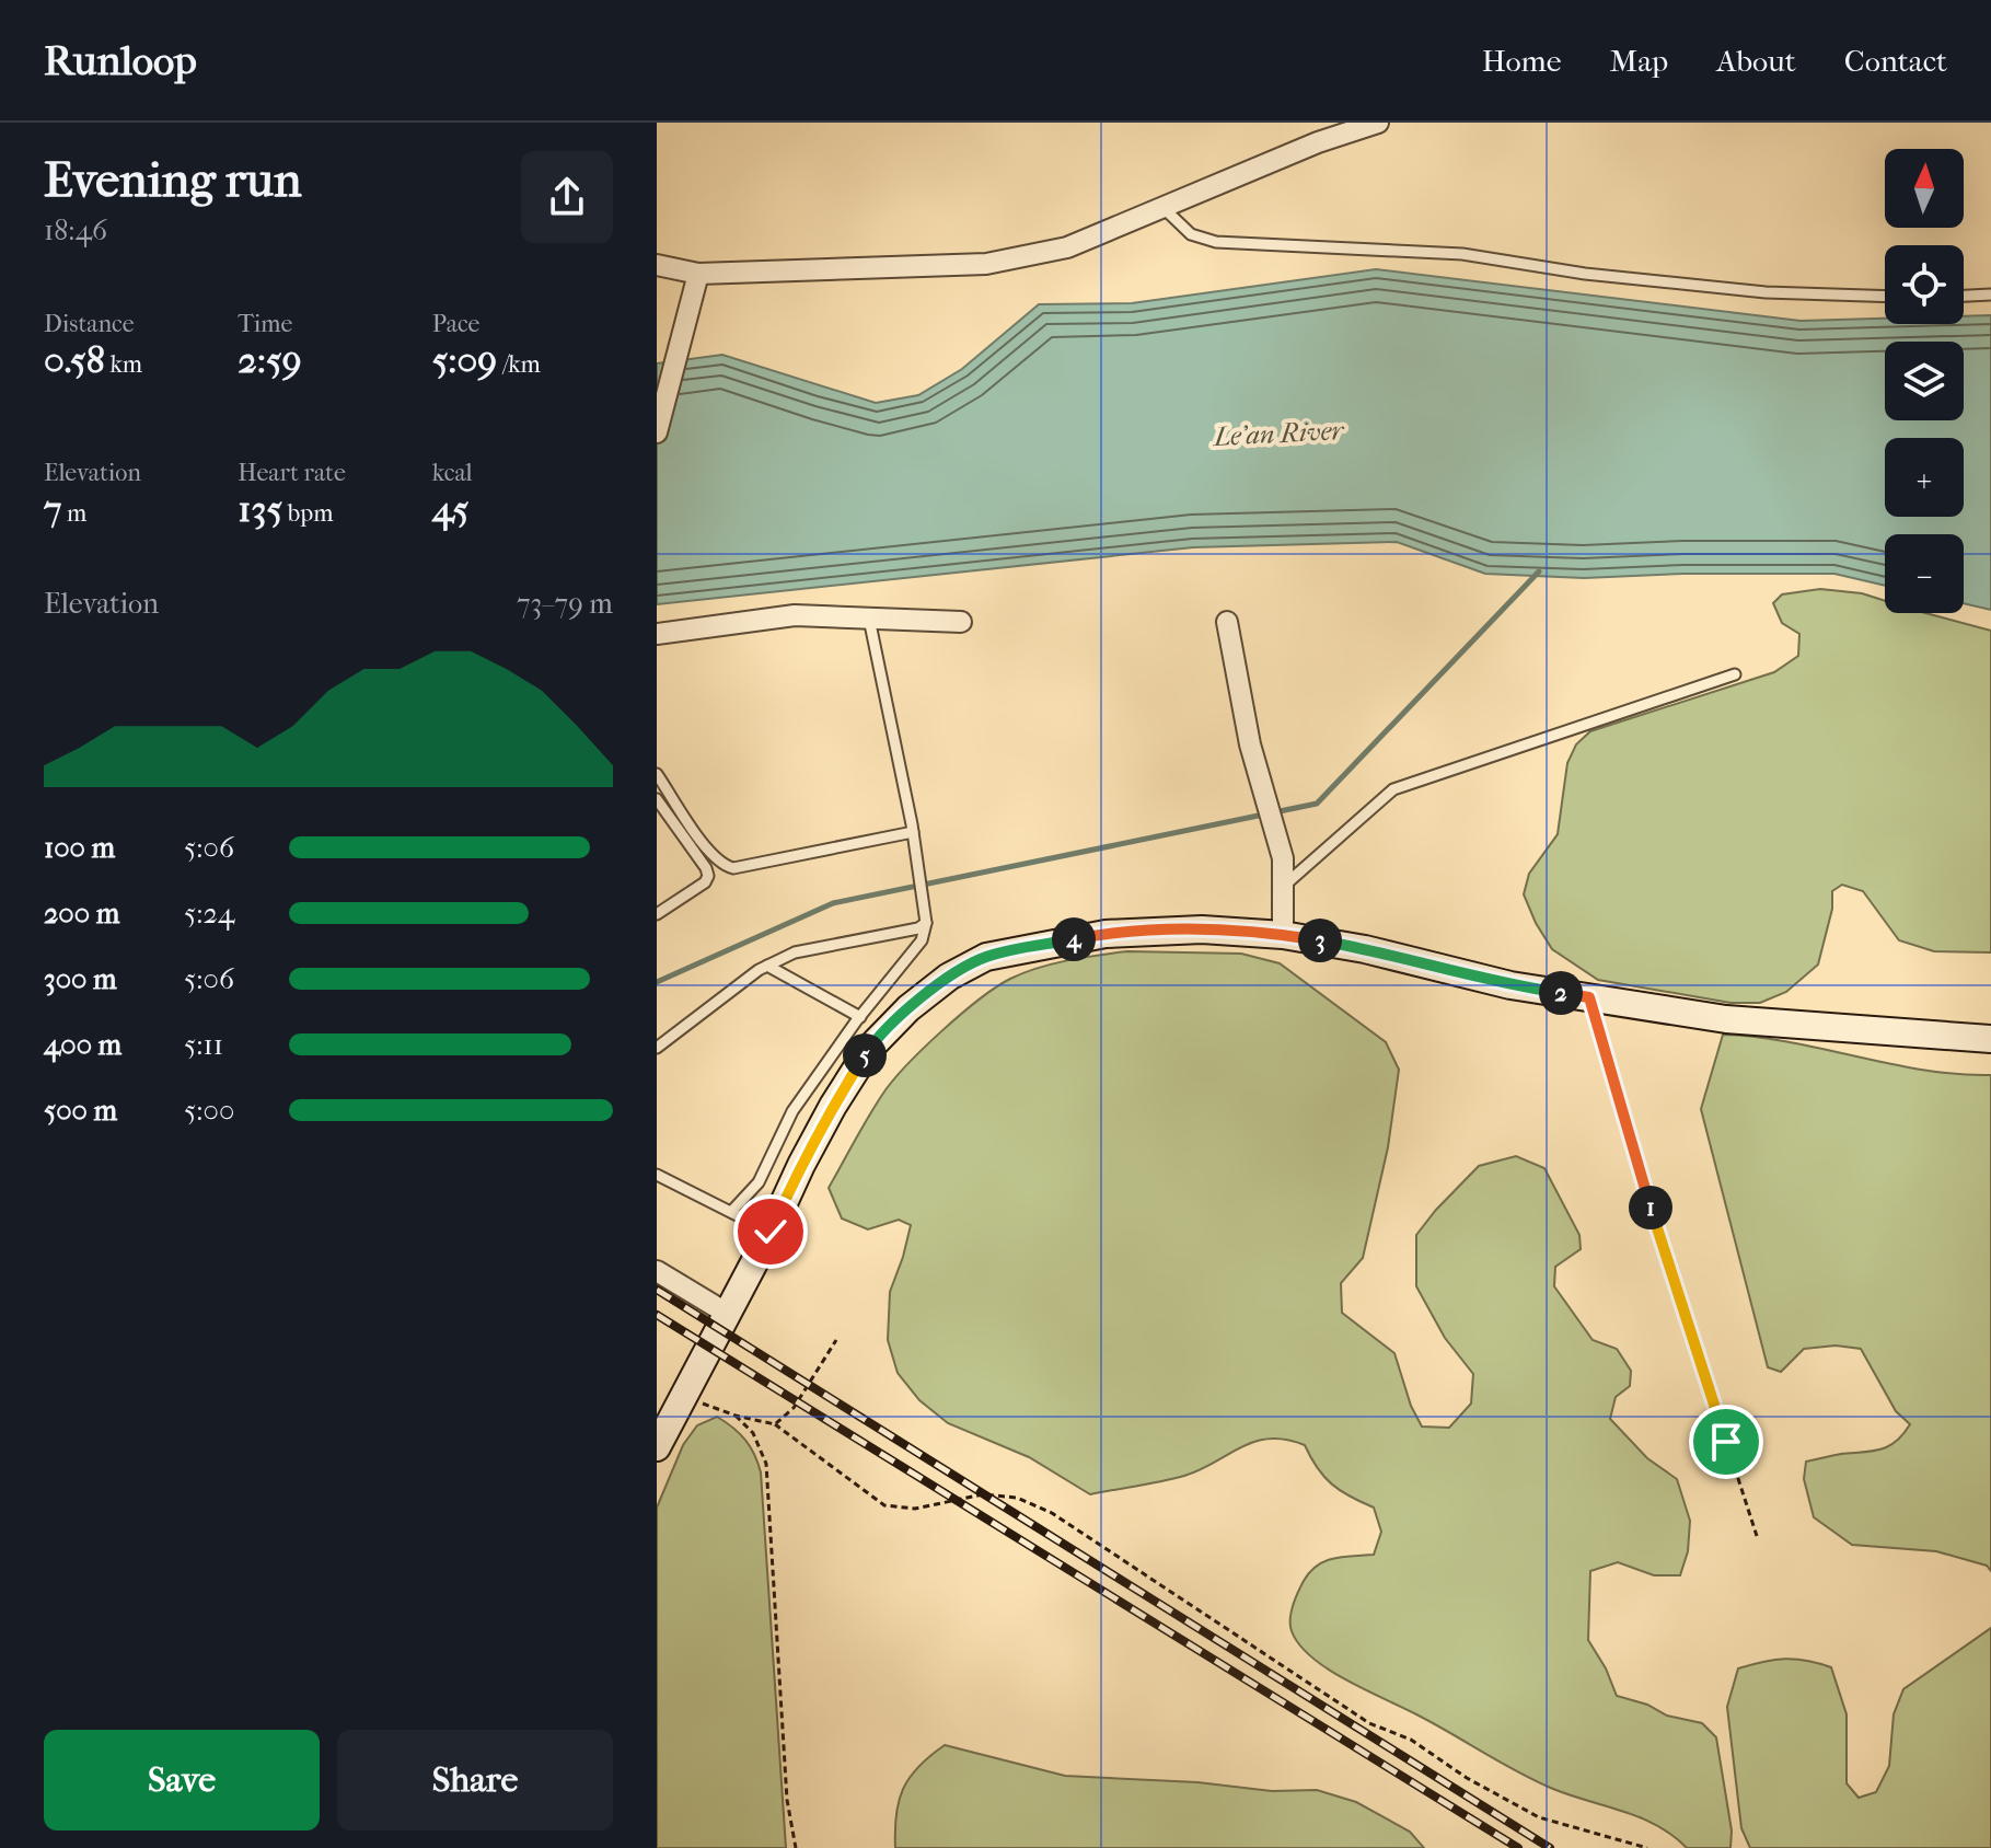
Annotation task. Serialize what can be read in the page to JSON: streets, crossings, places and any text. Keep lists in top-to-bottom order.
{
  "water": ["Le'an River"],
  "north": "top",
  "page": {
    "header": "Runloop",
    "nav": [
      "Home",
      "Map",
      "About",
      "Contact"
    ],
    "heading": ["Evening run", "18:46"],
    "map_buttons": ["+", "−"],
    "stats": [
      ["Distance", "0.58 km"],
      ["Time", "2:59"],
      ["Pace", "5:09 /km"],
      ["Elevation", "7 m"],
      ["Heart rate", "135 bpm"],
      ["kcal", "45"]
    ],
    "chart": ["Elevation", "73–79 m"],
    "list": [
      {
        "name": "100 m",
        "note": "5:06"
      },
      {
        "name": "200 m",
        "note": "5:24"
      },
      {
        "name": "300 m",
        "note": "5:06"
      },
      {
        "name": "400 m",
        "note": "5:11"
      },
      {
        "name": "500 m",
        "note": "5:00"
      }
    ],
    "pins": [
      "4",
      "3",
      "2",
      "5",
      "1"
    ],
    "buttons": ["Save", "Share"]
  }
}
